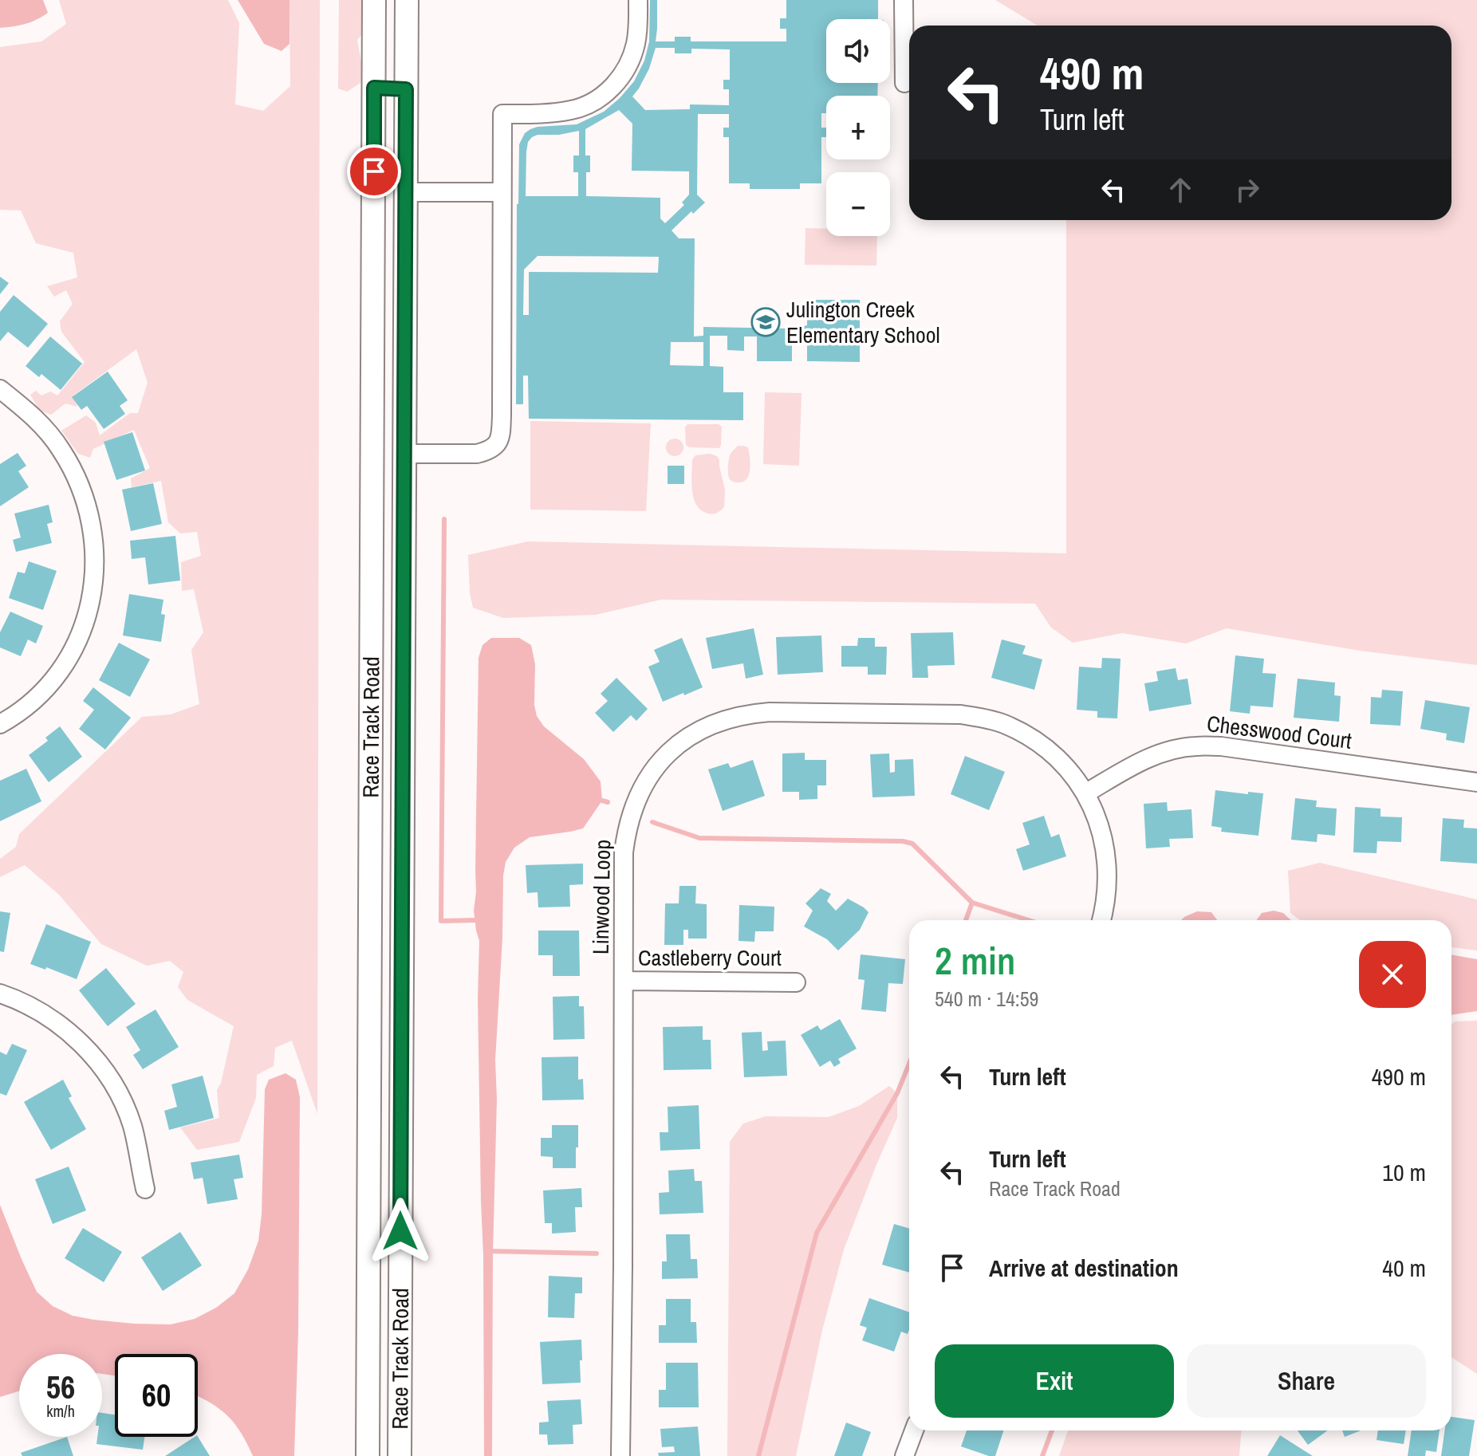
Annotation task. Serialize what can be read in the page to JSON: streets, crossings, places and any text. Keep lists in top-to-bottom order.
{
  "streets": {
    "main road": ["Race Track Road"],
    "street": ["Chesswood Court", "Linwood Loop", "Castleberry Court"]
  },
  "crossings": [
    ["Chesswood Court", "Linwood Loop"],
    ["Linwood Loop", "Castleberry Court"]
  ],
  "places": {
    "school or university": ["Julington Creek Elementary School"]
  },
  "page": {
    "map_buttons": ["+", "−"],
    "turn": ["490 m", "Turn left"],
    "heading": ["2 min", "540 m · 14:59"],
    "list": [
      {
        "name": "Turn left",
        "value": "490 m"
      },
      {
        "name": "Turn left",
        "note": "Race Track Road",
        "value": "10 m"
      },
      {
        "name": "Arrive at destination",
        "value": "40 m"
      }
    ],
    "buttons": ["Exit", "Share"],
    "speed": "56 km/h",
    "limit": "60"
  }
}
